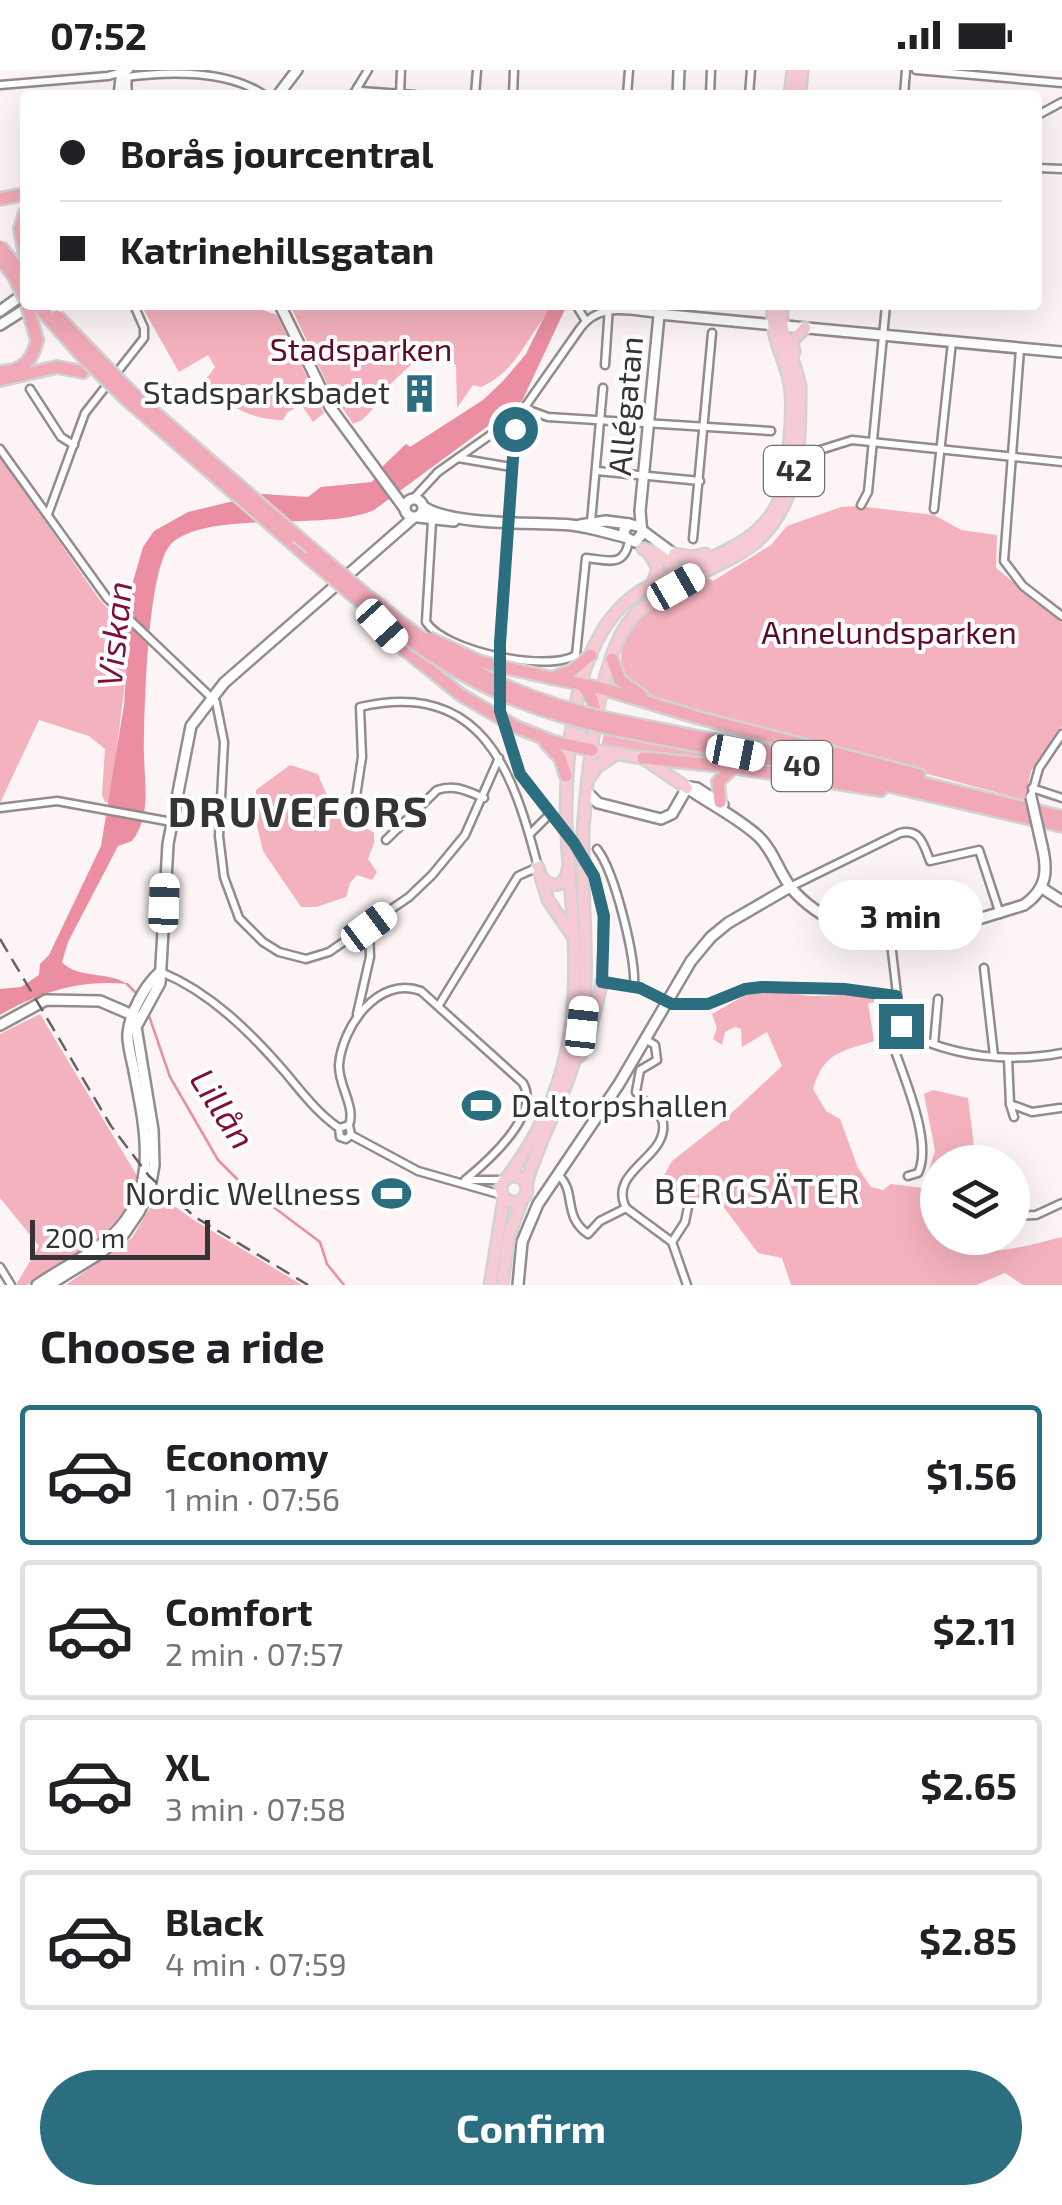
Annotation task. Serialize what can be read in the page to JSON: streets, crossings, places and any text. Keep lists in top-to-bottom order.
{
  "streets": {
    "highway": ["40"],
    "main road": ["42"],
    "street": ["Allégatan"]
  },
  "districts": ["DRUVEFORS", "BERGSÄTER"],
  "water": ["Viskan", "Lillån"],
  "parks": ["Stadsparken", "Annelundsparken"],
  "places": {
    "building": ["Stadsparksbadet"],
    "sports": ["Daltorpshallen", "Nordic Wellness"]
  },
  "scale_bar": "200 m",
  "page": {
    "status": "07:52",
    "banner": ["Borås jourcentral", "Katrinehillsgatan"],
    "bubble": "3 min",
    "scale": "200 m",
    "heading": "Choose a ride",
    "list": [
      {
        "name": "Economy",
        "note": "1 min · 07:56",
        "value": "$1.56"
      },
      {
        "name": "Comfort",
        "note": "2 min · 07:57",
        "value": "$2.11"
      },
      {
        "name": "XL",
        "note": "3 min · 07:58",
        "value": "$2.65"
      },
      {
        "name": "Black",
        "note": "4 min · 07:59",
        "value": "$2.85"
      }
    ],
    "buttons": "Confirm"
  }
}
